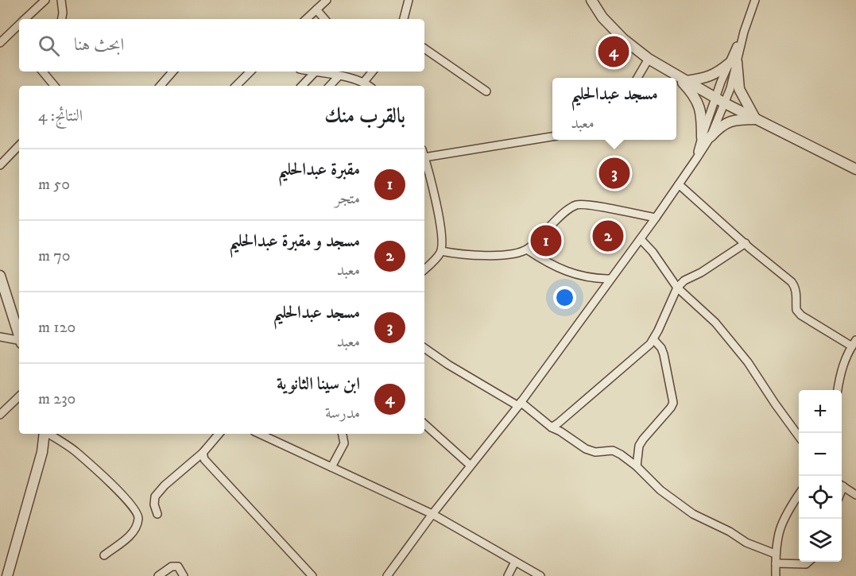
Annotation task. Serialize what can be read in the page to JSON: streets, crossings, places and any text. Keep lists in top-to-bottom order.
{
  "page": {
    "search": "ابحث هنا",
    "pins": [
      "4",
      "3",
      "2",
      "1"
    ],
    "popup": ["مسجد عبدالحليم", "معبد"],
    "heading": ["بالقرب منك", "النتائج: 4"],
    "list": [
      {
        "mark": "1",
        "name": "مقبرة عبدالحليم",
        "note": "متجر",
        "value": "50 m"
      },
      {
        "mark": "2",
        "name": "مسجد و مقبرة عبدالحليم",
        "note": "معبد",
        "value": "70 m"
      },
      {
        "mark": "3",
        "name": "مسجد عبدالحليم",
        "note": "معبد",
        "value": "120 m"
      },
      {
        "mark": "4",
        "name": "ابن سينا الثانوية",
        "note": "مدرسة",
        "value": "230 m"
      }
    ],
    "map_buttons": ["+", "−"]
  }
}
